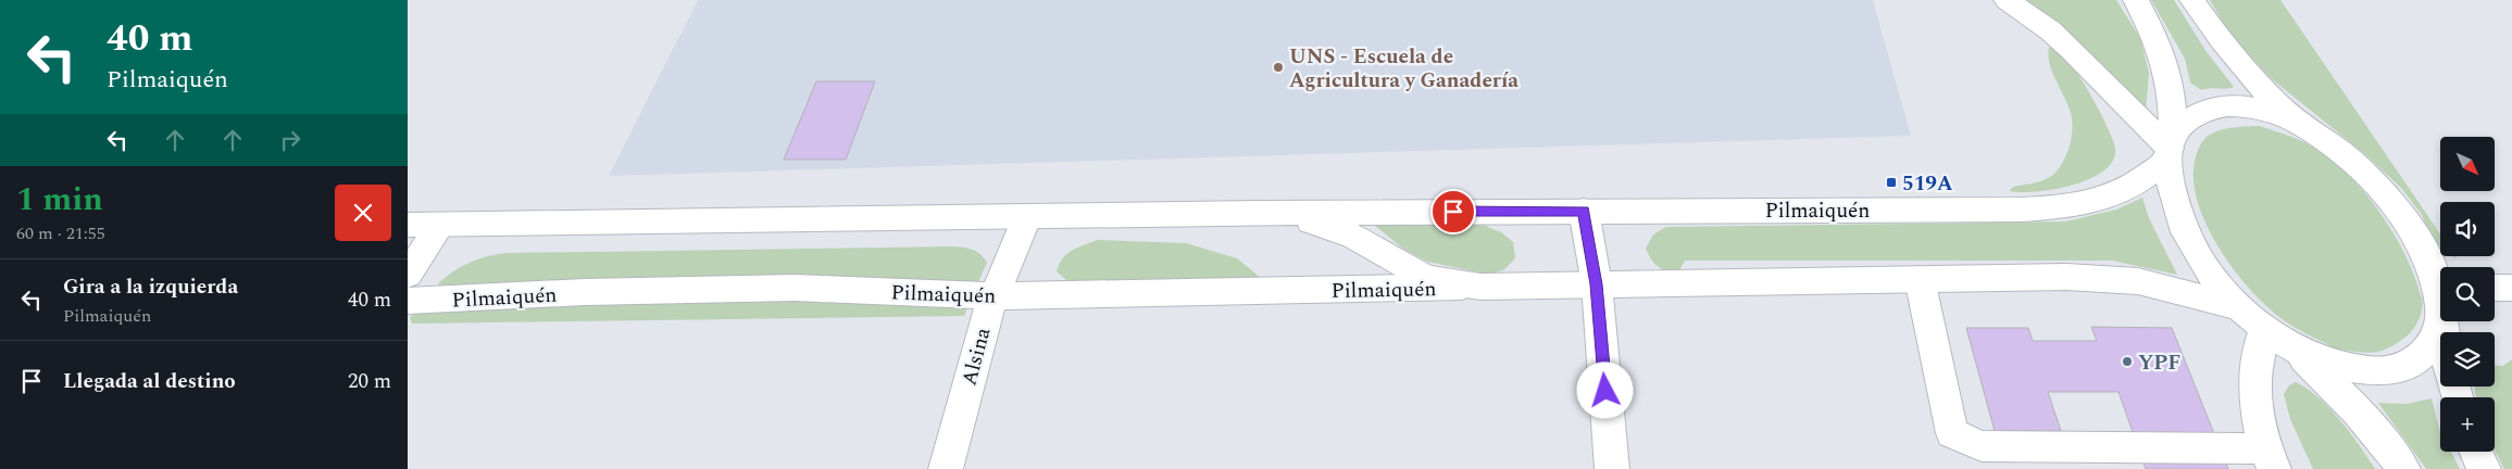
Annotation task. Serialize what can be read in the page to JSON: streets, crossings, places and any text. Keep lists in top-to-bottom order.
{
  "streets": {
    "main road": ["Pilmaiquén", "Alsina"]
  },
  "crossings": [
    ["Pilmaiquén", "Alsina"]
  ],
  "places": {
    "other": ["UNS - Escuela de Agricultura y Ganadería", "YPF"],
    "transit": ["519A"]
  },
  "north": "bottom right",
  "page": {
    "turn": ["40 m", "Pilmaiquén"],
    "map_buttons": "+",
    "heading": ["1 min", "60 m · 21:55"],
    "list": [
      {
        "name": "Gira a la izquierda",
        "note": "Pilmaiquén",
        "value": "40 m"
      },
      {
        "name": "Llegada al destino",
        "value": "20 m"
      }
    ]
  }
}
